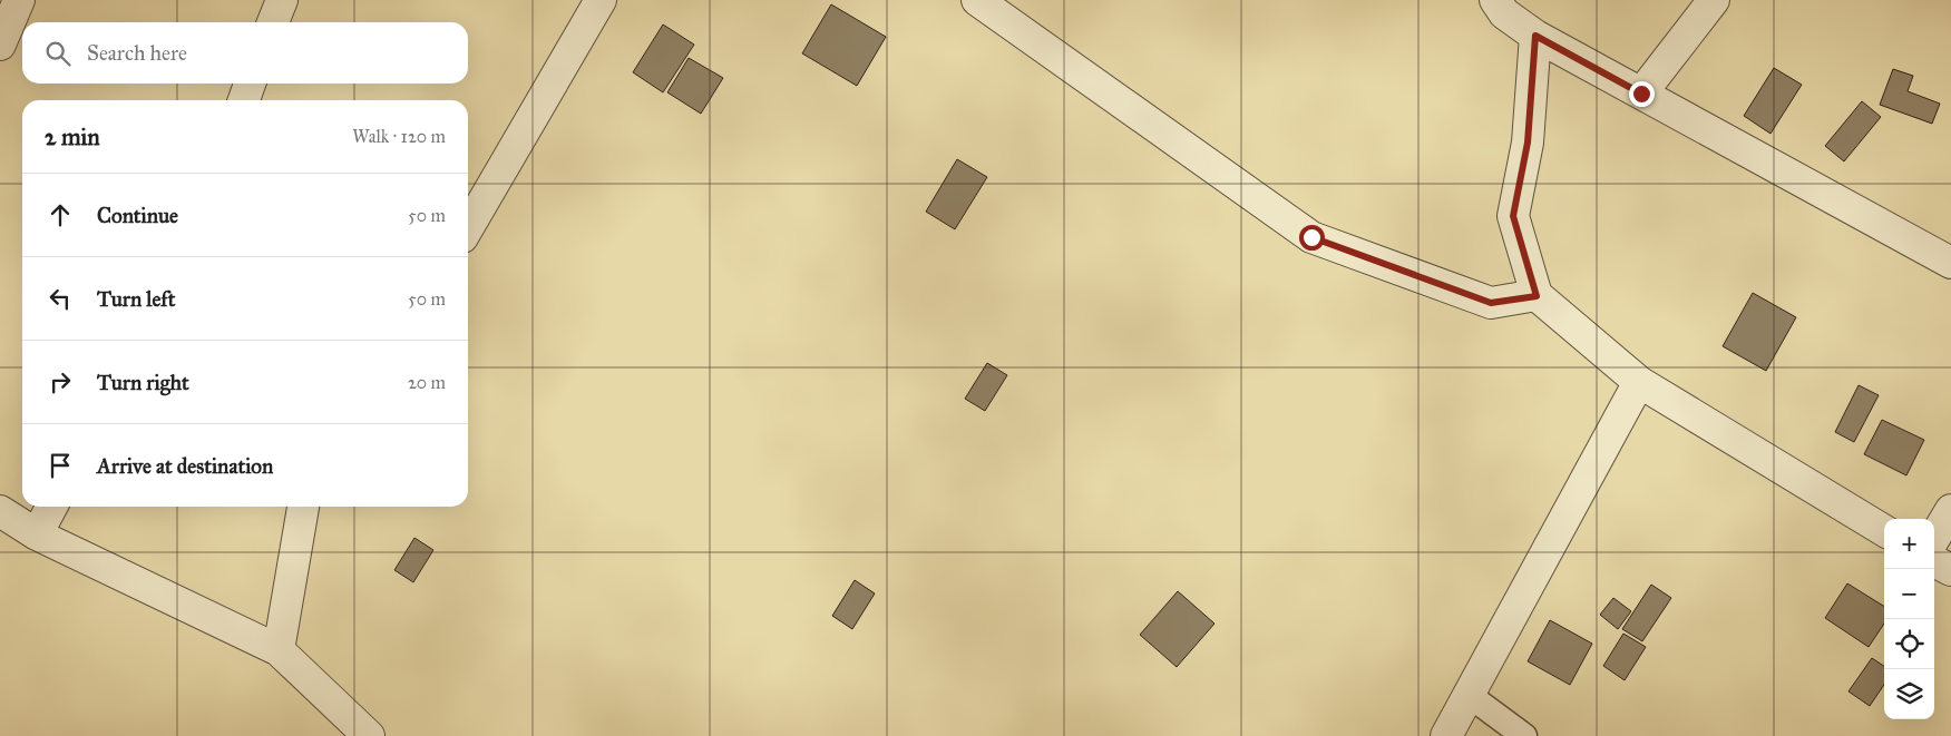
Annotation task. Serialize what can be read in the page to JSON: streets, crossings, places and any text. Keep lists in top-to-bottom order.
{
  "page": {
    "search": "Search here",
    "heading": ["2 min", "Walk · 120 m"],
    "list": [
      ["Continue", "50 m"],
      ["Turn left", "50 m"],
      ["Turn right", "20 m"],
      "Arrive at destination"
    ],
    "map_buttons": ["+", "−"]
  }
}
